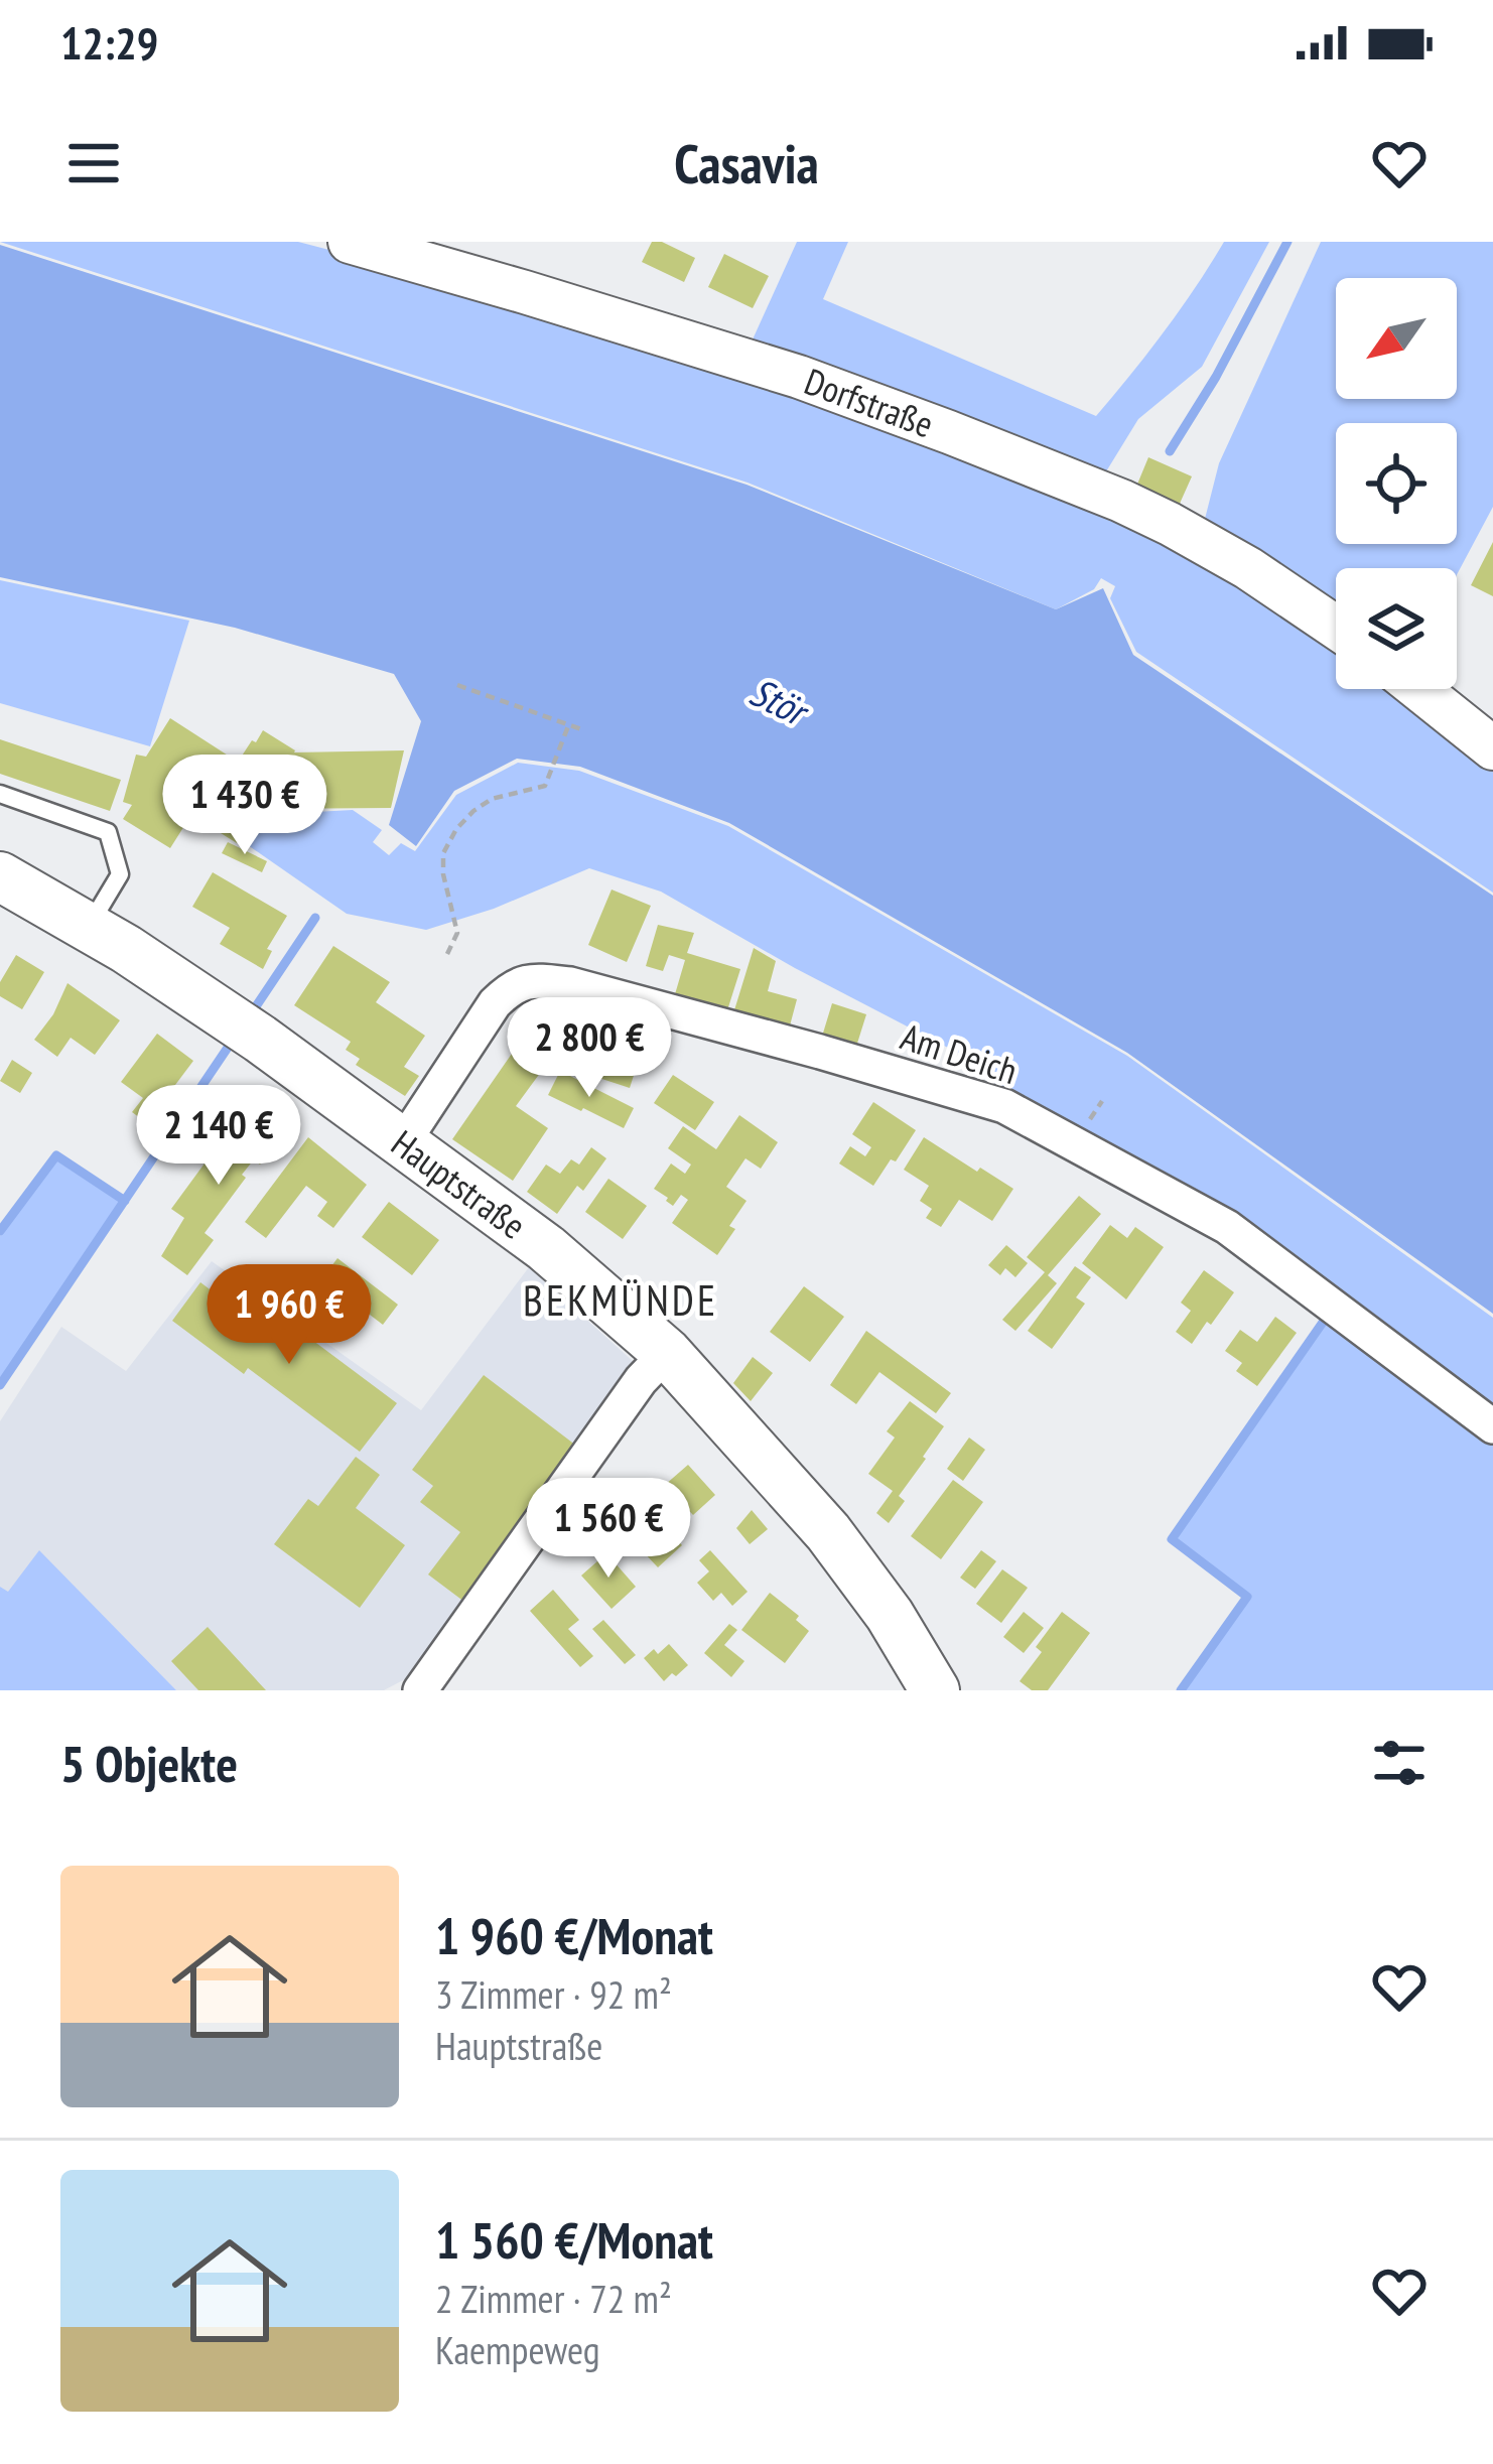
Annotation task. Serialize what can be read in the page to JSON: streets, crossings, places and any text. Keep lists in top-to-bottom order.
{
  "streets": {
    "main road": ["Hauptstraße"],
    "street": ["Dorfstraße", "Am Deich"]
  },
  "crossings": [
    ["Am Deich", "Hauptstraße"]
  ],
  "districts": ["BEKMÜNDE"],
  "water": ["Stör"],
  "north": "bottom left",
  "page": {
    "status": "12:29",
    "header": "Casavia",
    "price": [
      "1 430 €",
      "2 800 €",
      "2 140 €",
      "1 960 €",
      "1 560 €"
    ],
    "heading": "5 Objekte",
    "list": [
      {
        "name": "1 960 €/Monat",
        "note": "3 Zimmer · 92 m² · Hauptstraße"
      },
      {
        "name": "1 560 €/Monat",
        "note": "2 Zimmer · 72 m² · Kaempeweg"
      }
    ]
  }
}
